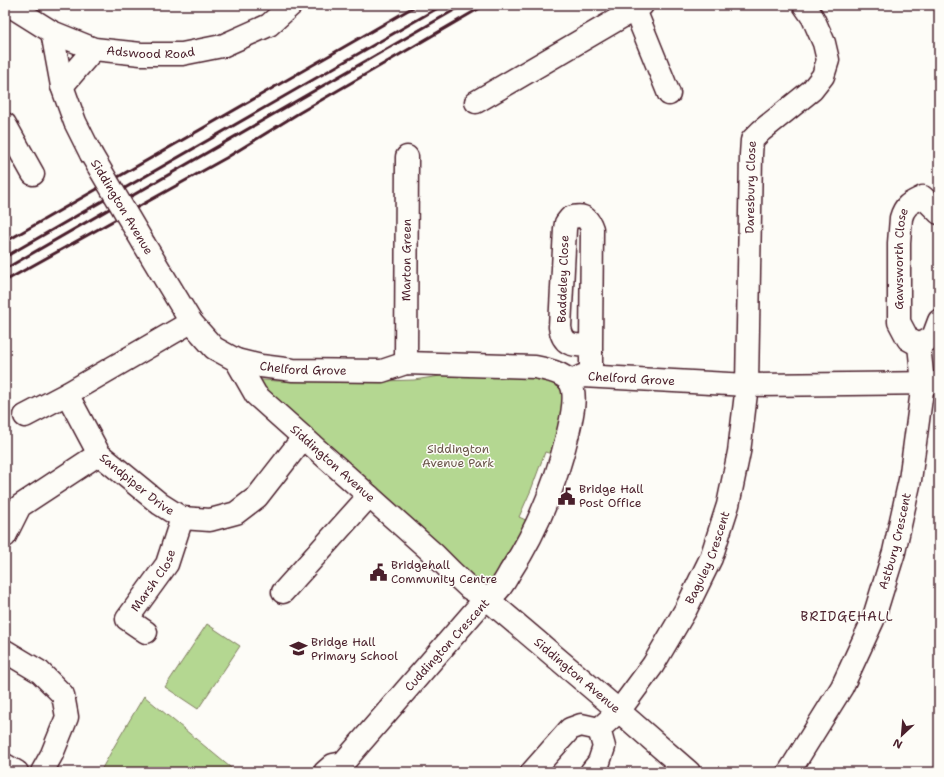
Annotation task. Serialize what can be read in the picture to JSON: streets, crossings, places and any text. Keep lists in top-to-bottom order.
{
  "streets": {
    "street": [
      "Adswood Road",
      "Daresbury Close",
      "Siddington Avenue",
      "Marton Green",
      "Gawsworth Close",
      "Baddeley Close",
      "Chelford Grove",
      "Sandpiper Drive",
      "Astbury Crescent",
      "Baguley Crescent",
      "Marsh Close",
      "Cuddington Crescent"
    ]
  },
  "crossings": [
    ["Adswood Road", "Siddington Avenue"],
    ["Daresbury Close", "Chelford Grove"],
    ["Daresbury Close", "Baguley Crescent"],
    ["Siddington Avenue", "Chelford Grove"],
    ["Siddington Avenue", "Sandpiper Drive"],
    ["Siddington Avenue", "Baguley Crescent"],
    ["Siddington Avenue", "Cuddington Crescent"],
    ["Marton Green", "Chelford Grove"],
    ["Baddeley Close", "Chelford Grove"],
    ["Chelford Grove", "Astbury Crescent"],
    ["Chelford Grove", "Baguley Crescent"],
    ["Chelford Grove", "Cuddington Crescent"],
    ["Sandpiper Drive", "Marsh Close"]
  ],
  "districts": ["BRIDGEHALL"],
  "parks": ["Siddington Avenue Park"],
  "places": {
    "public building": ["Bridge Hall Post Office", "Bridgehall Community Centre"],
    "school or university": ["Bridge Hall Primary School"]
  },
  "north": "bottom left"
}
